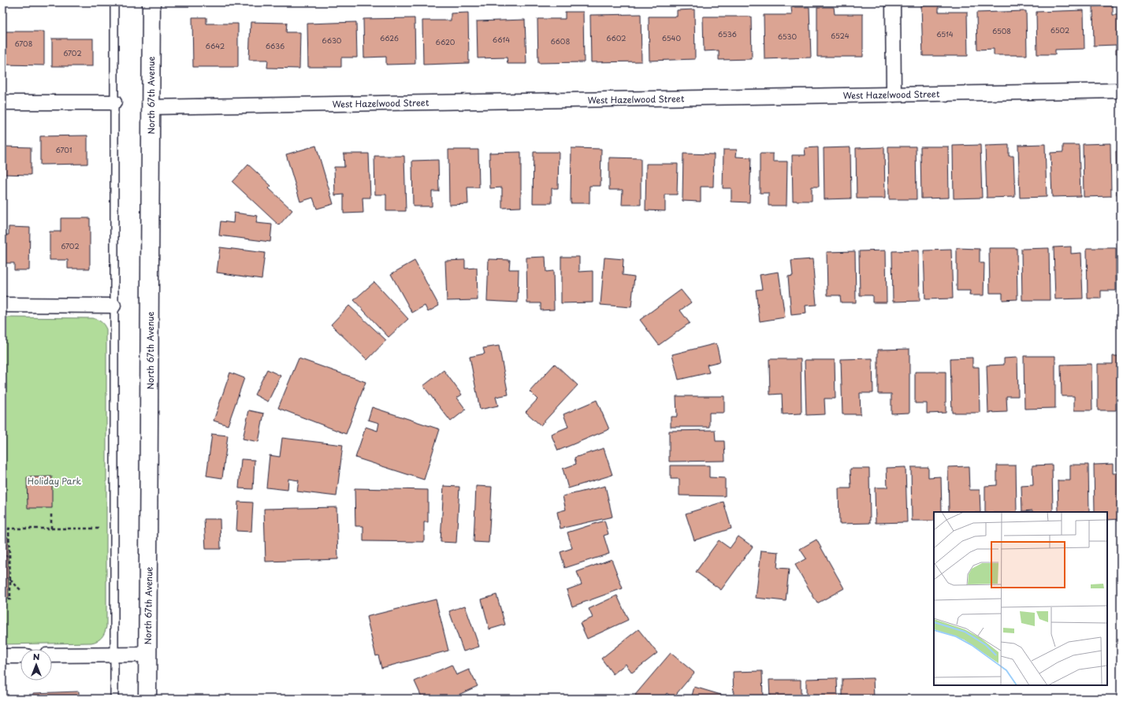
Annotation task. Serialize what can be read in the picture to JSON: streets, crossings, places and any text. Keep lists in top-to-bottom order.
{
  "streets": {
    "main road": ["North 67th Avenue"],
    "street": ["West Hazelwood Street"]
  },
  "crossings": [
    ["West Hazelwood Street", "North 67th Avenue"]
  ],
  "parks": ["Holiday Park"],
  "house_numbers": [
    "6502",
    "6508",
    "6536",
    "6514",
    "6524",
    "6530",
    "6626",
    "6602",
    "6540",
    "6614",
    "6630",
    "6608",
    "6620",
    "6708",
    "6642",
    "6636",
    "6702",
    "6701",
    "6702"
  ],
  "north": "top"
}
